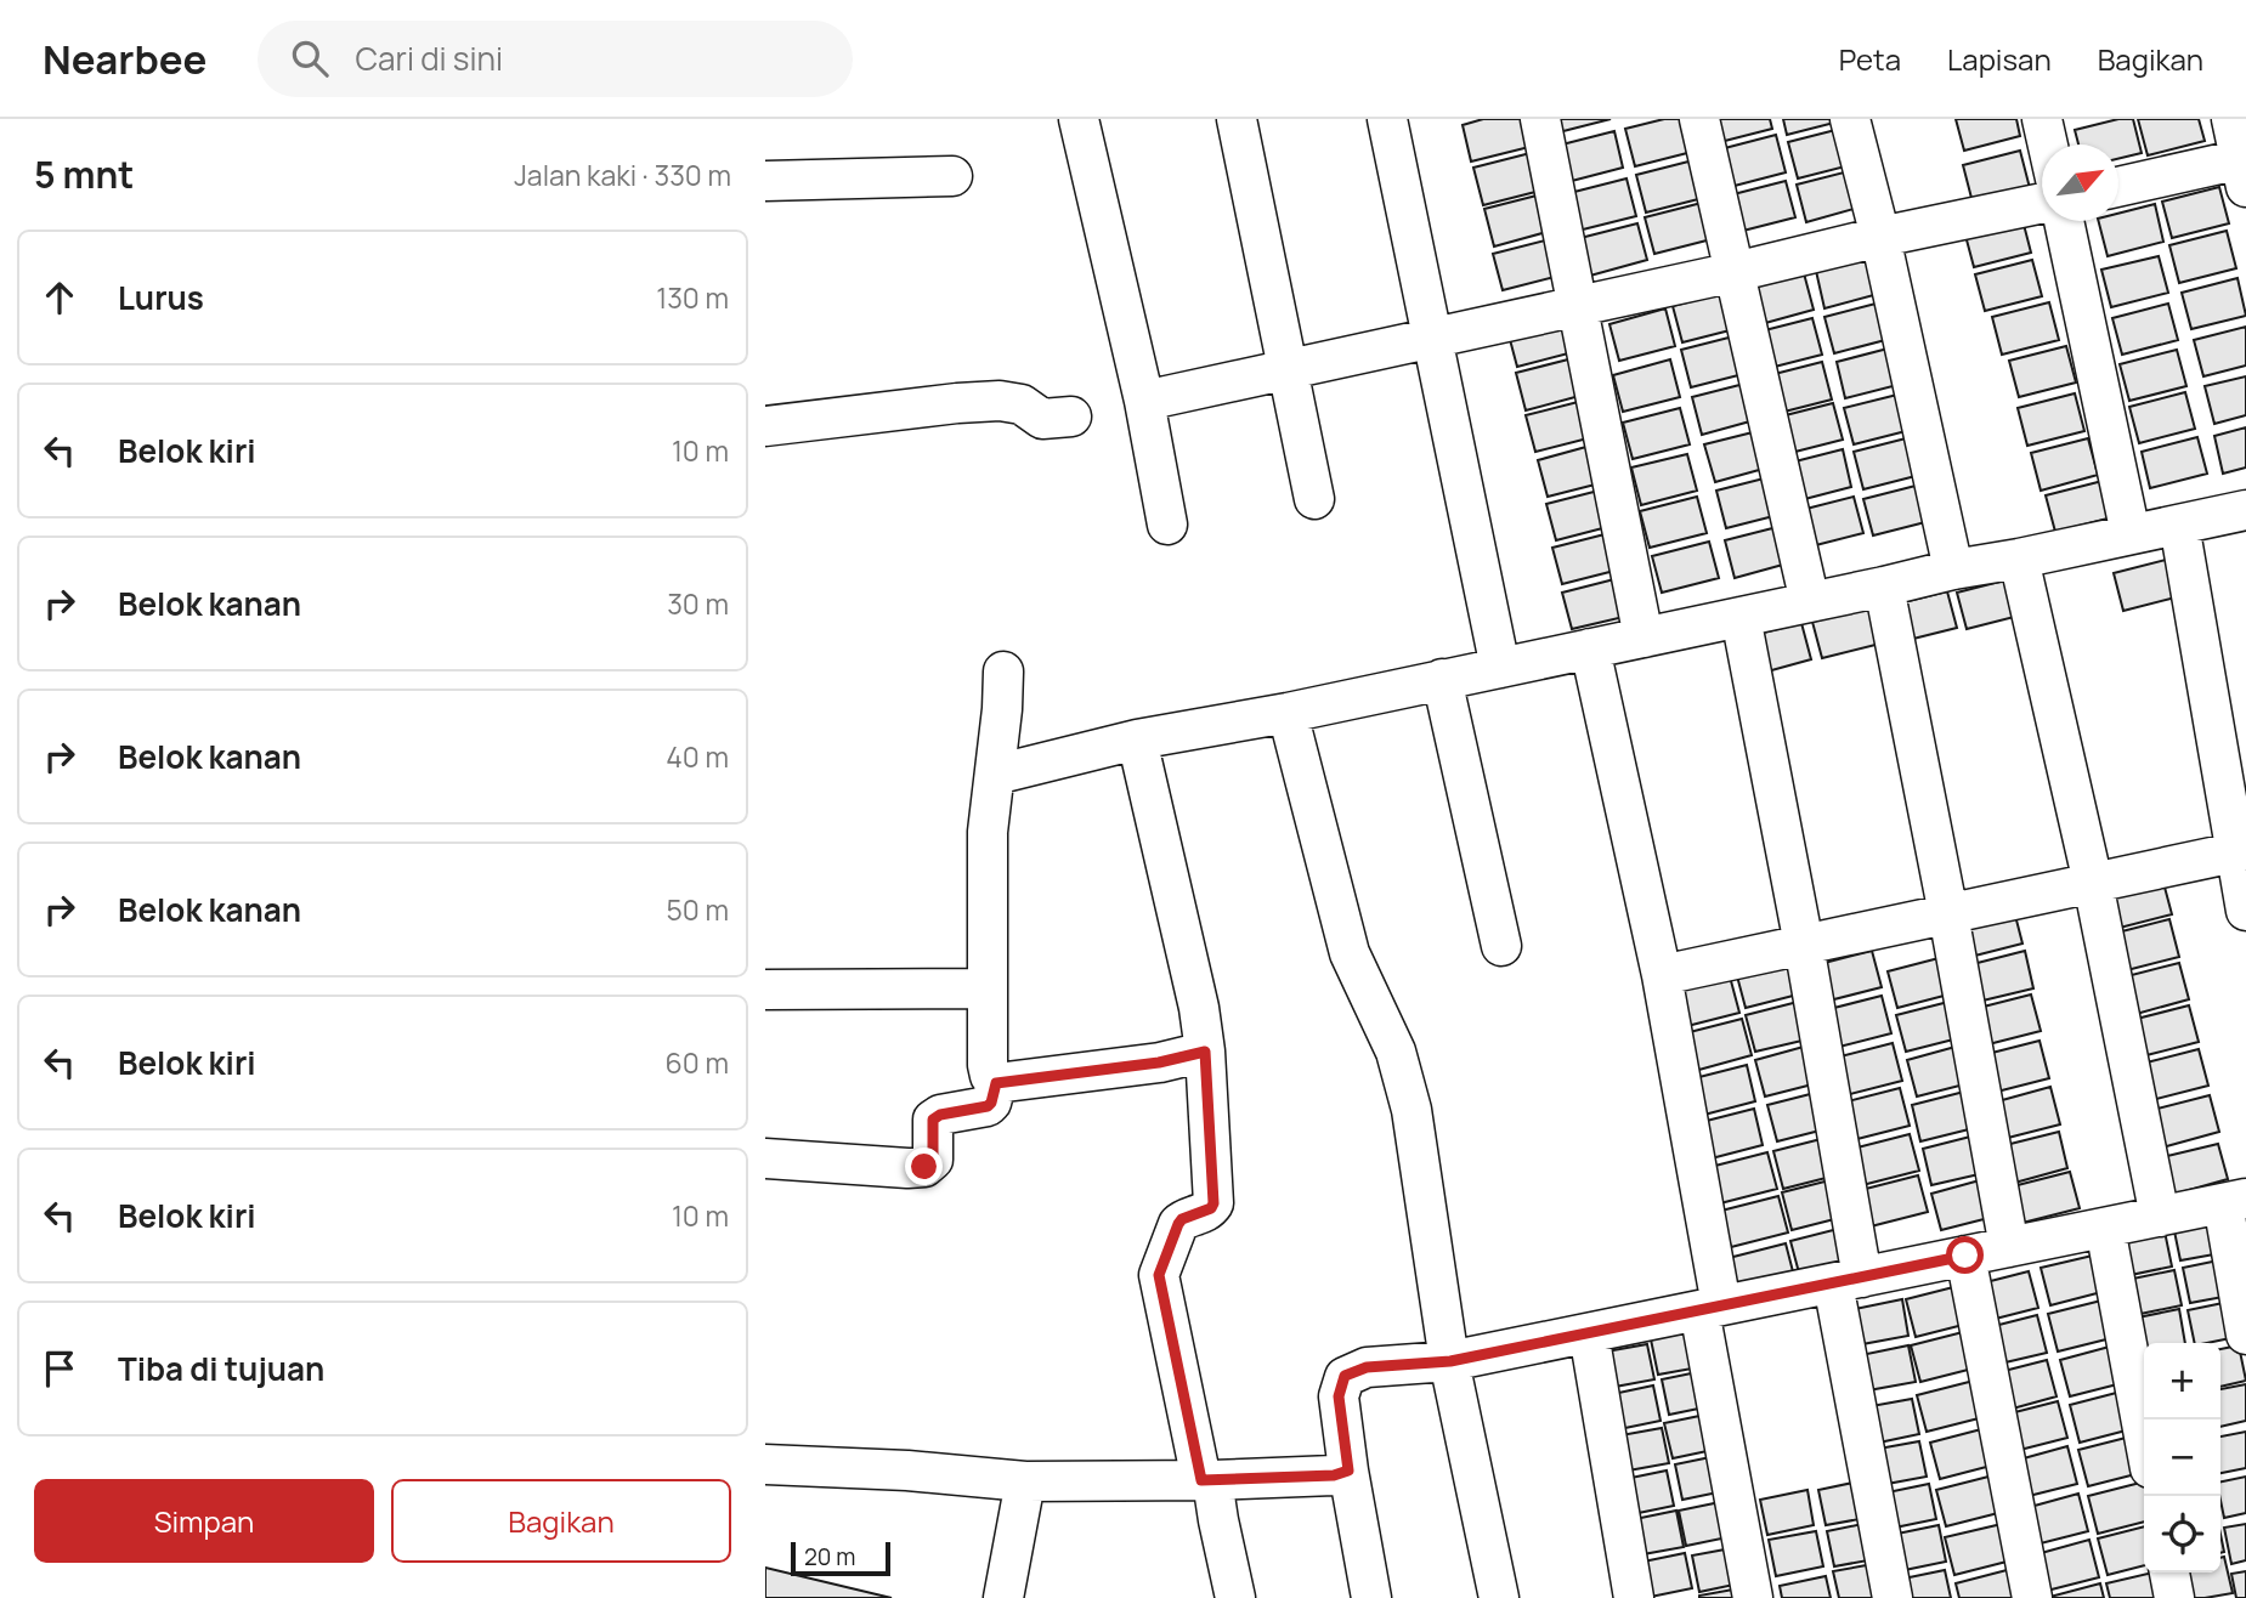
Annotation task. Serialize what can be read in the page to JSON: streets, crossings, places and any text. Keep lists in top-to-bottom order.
{
  "scale_bar": "20 m",
  "north": "top right",
  "page": {
    "header": "Nearbee",
    "search": "Cari di sini",
    "nav": ["Peta", "Lapisan", "Bagikan"],
    "heading": ["5 mnt", "Jalan kaki · 330 m"],
    "list": [
      ["Lurus", "130 m"],
      ["Belok kiri", "10 m"],
      ["Belok kanan", "30 m"],
      ["Belok kanan", "40 m"],
      ["Belok kanan", "50 m"],
      ["Belok kiri", "60 m"],
      ["Belok kiri", "10 m"],
      "Tiba di tujuan"
    ],
    "map_buttons": ["+", "−"],
    "buttons": ["Simpan", "Bagikan"],
    "scale": "20 m"
  }
}
